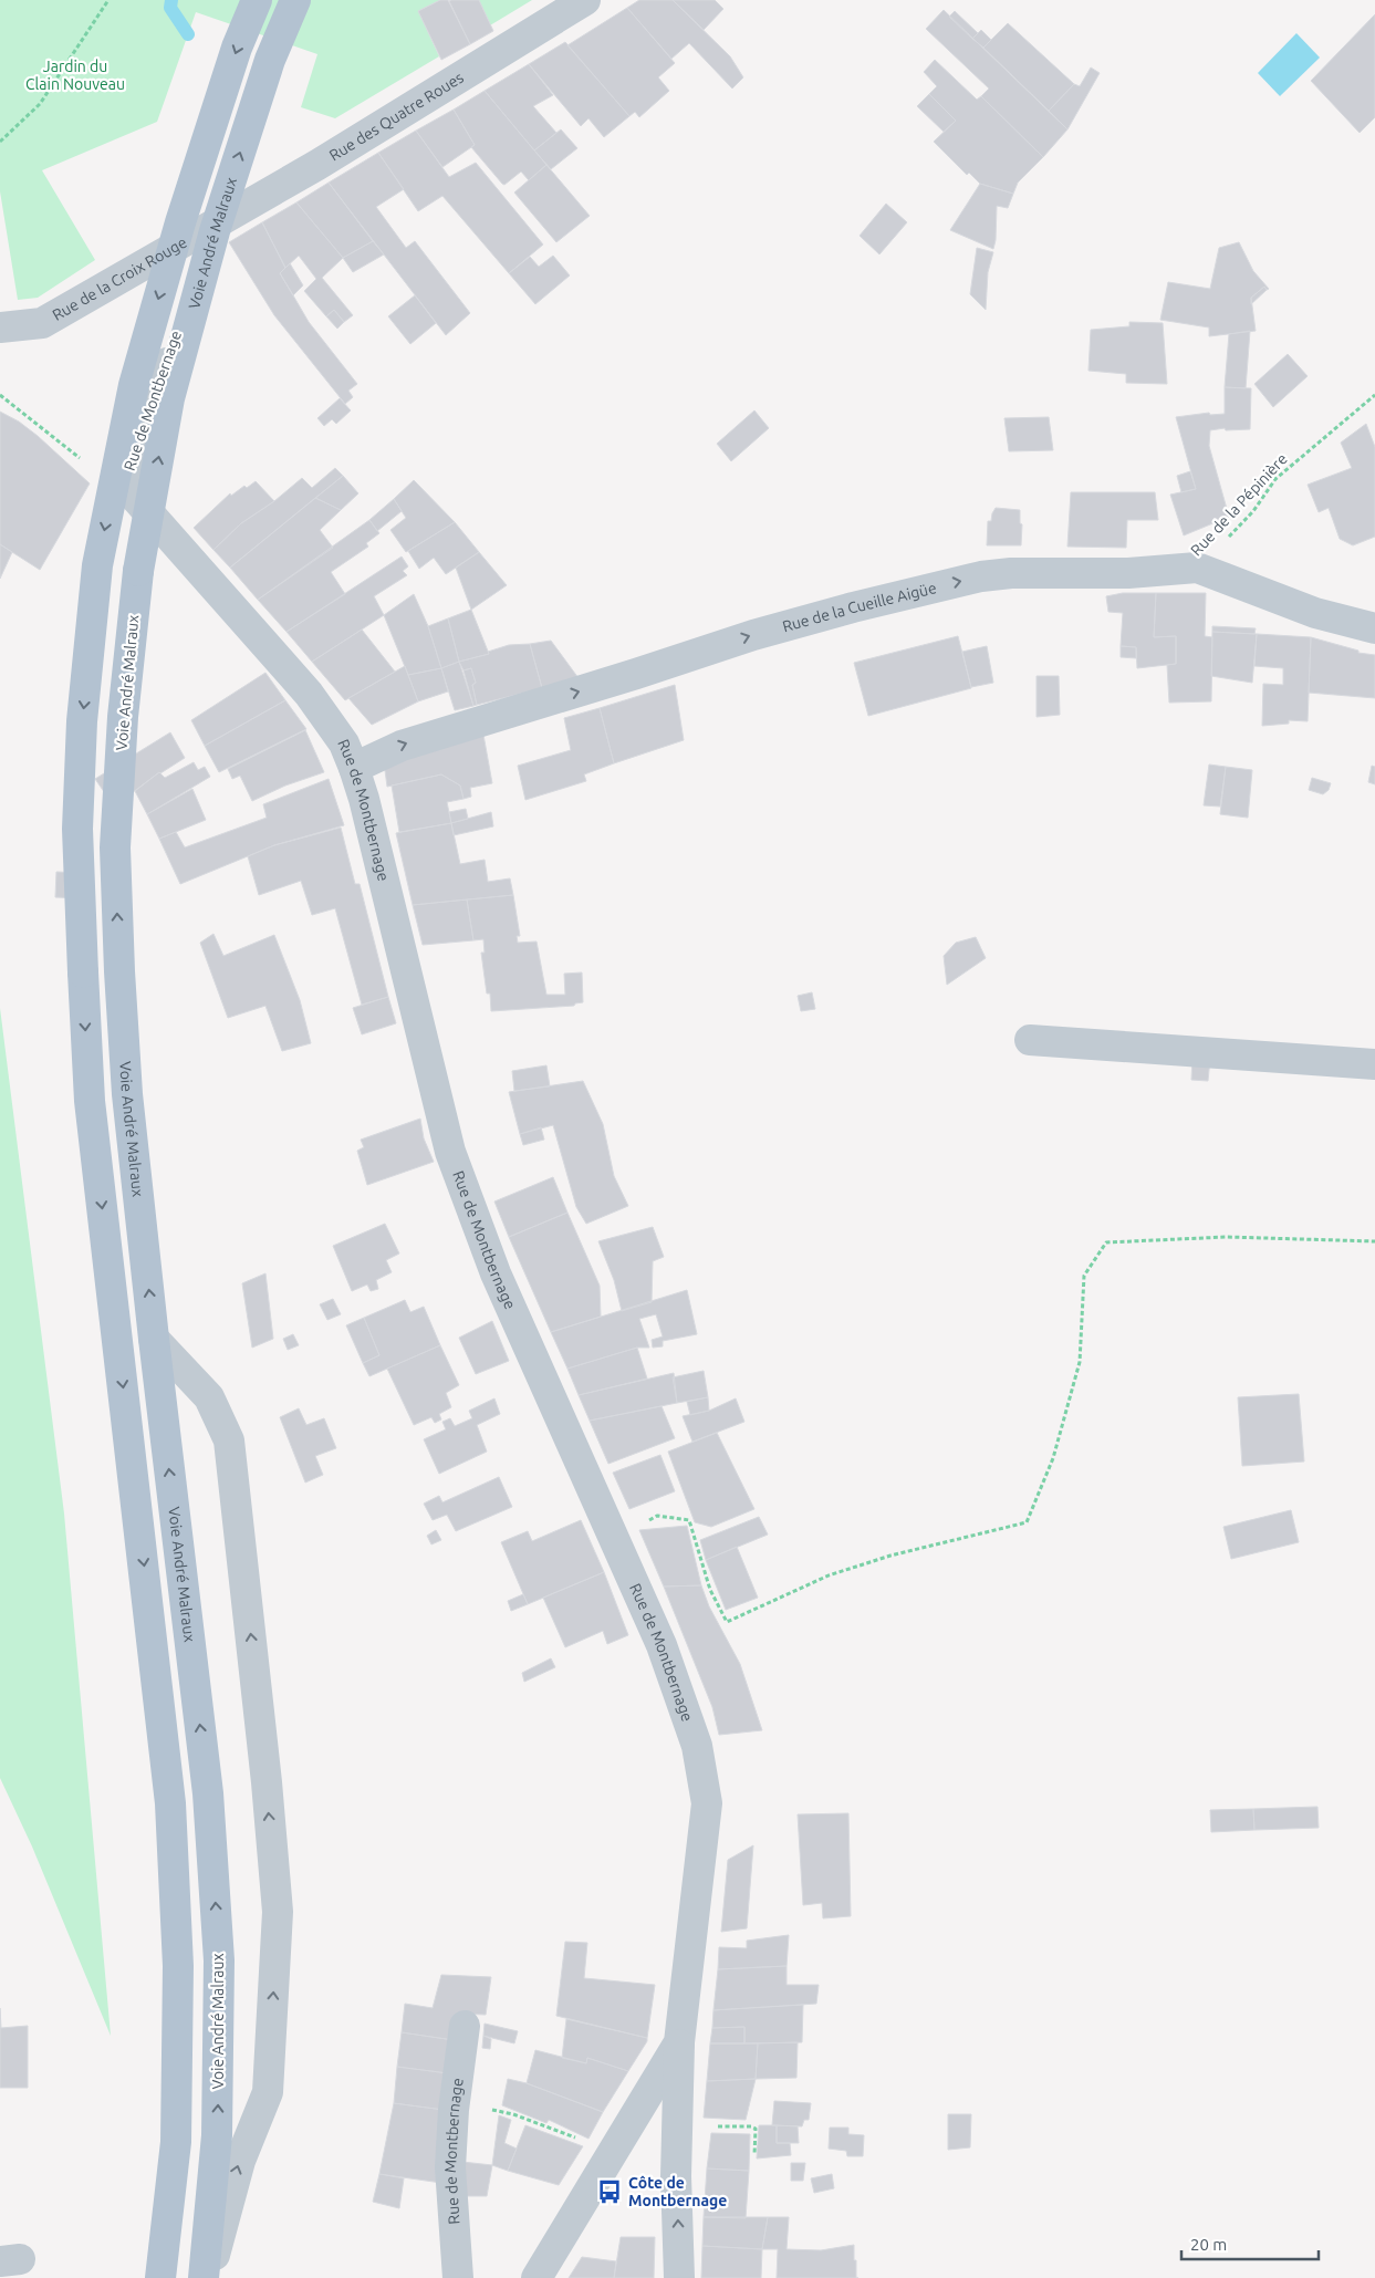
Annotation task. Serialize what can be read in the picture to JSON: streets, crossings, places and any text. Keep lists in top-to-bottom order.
{
  "streets": {
    "main road": ["Voie André Malraux"],
    "street": [
      "Rue des Quatre Roues",
      "Rue de la Croix Rouge",
      "Rue de Montbernage",
      "Rue de la Cueille Aigüe"
    ],
    "path": ["Rue de la Pépinière"]
  },
  "crossings": [
    ["Rue des Quatre Roues", "Rue de la Croix Rouge"],
    ["Rue des Quatre Roues", "Rue de Montbernage"],
    ["Rue de la Croix Rouge", "Rue de Montbernage"],
    ["Rue de Montbernage", "Rue de la Cueille Aigüe"],
    ["Rue de la Pépinière", "Rue de la Cueille Aigüe"]
  ],
  "one_way": ["Rue de la Cueille Aigüe"],
  "parks": ["Jardin du Clain Nouveau"],
  "places": {
    "bus stop": ["Côte de Montbernage"]
  },
  "scale_bar": "20 m"
}
